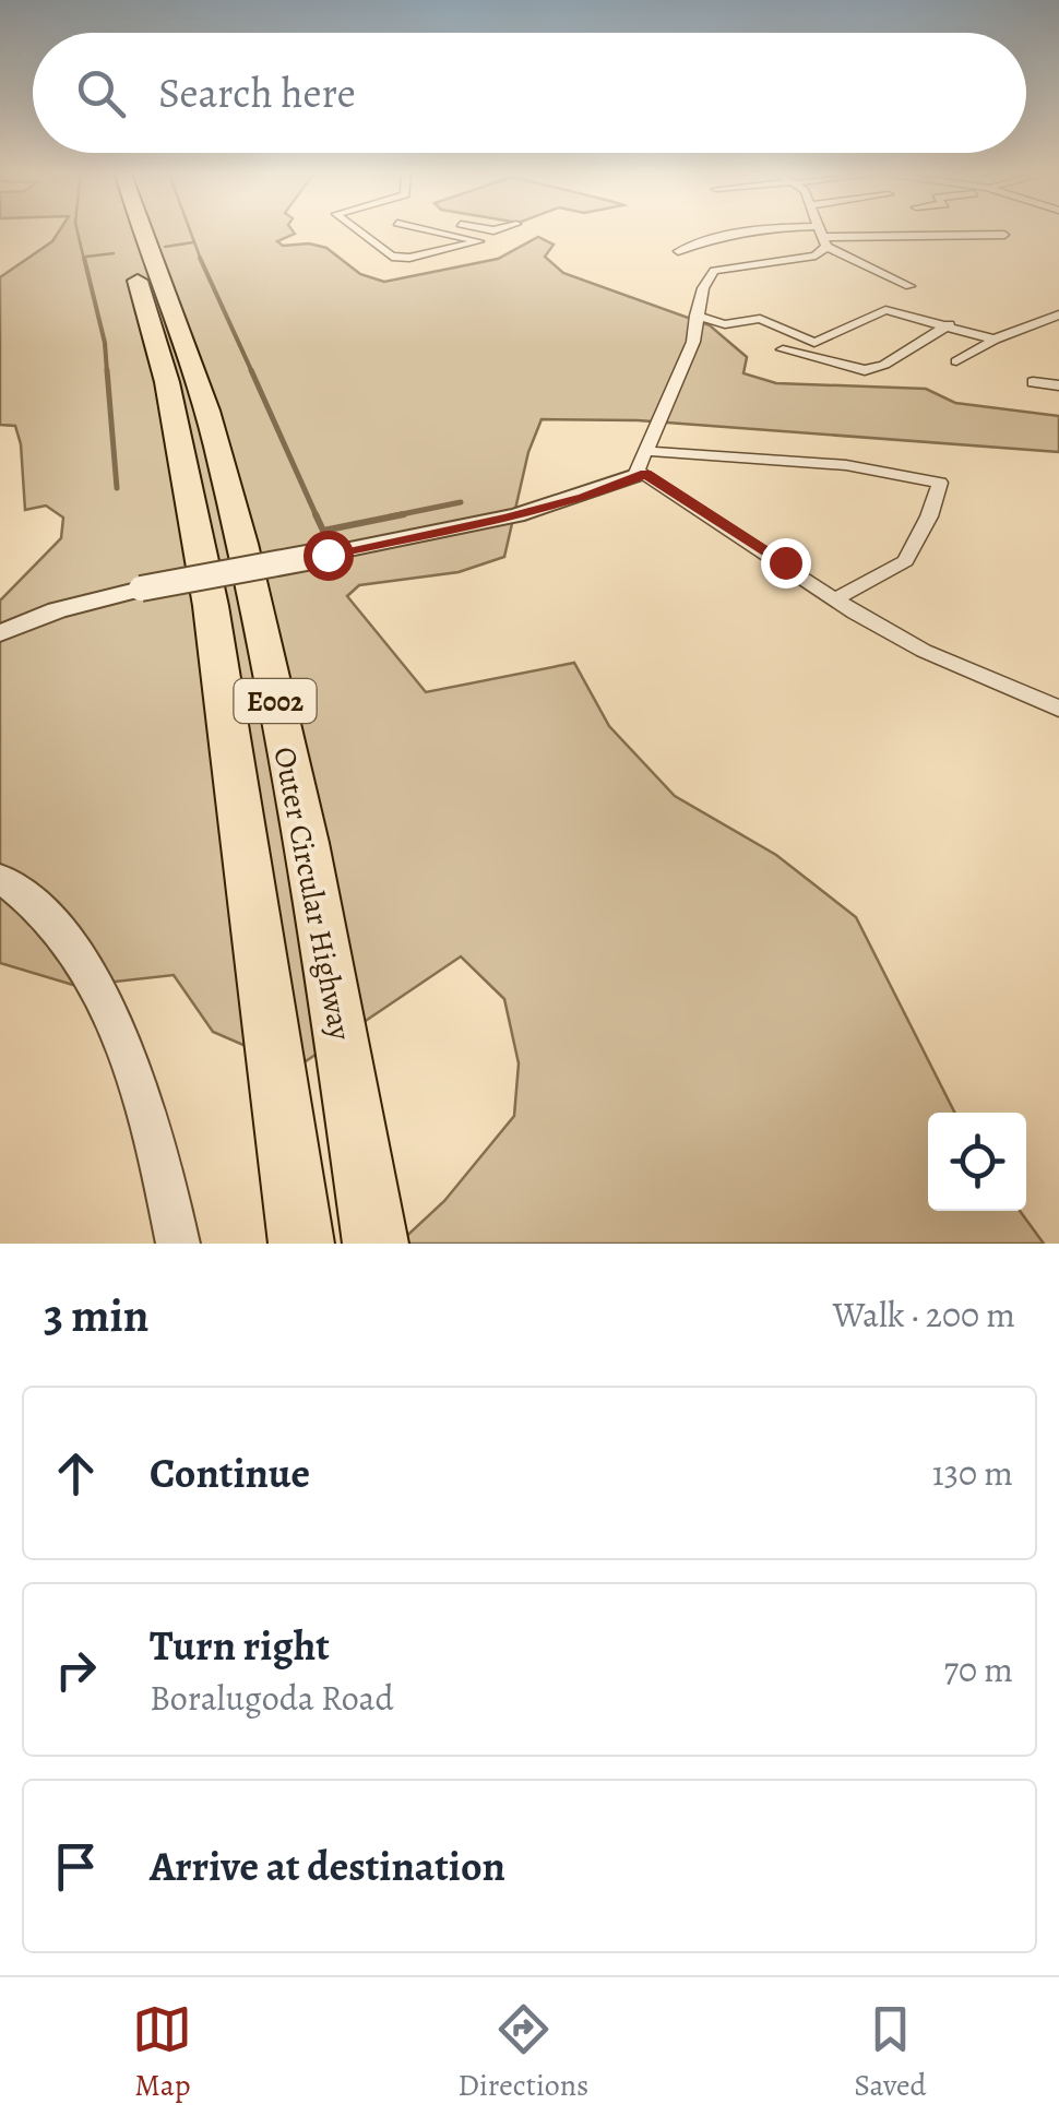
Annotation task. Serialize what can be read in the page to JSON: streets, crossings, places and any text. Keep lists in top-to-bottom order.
{
  "streets": {
    "highway": ["E002", "Outer Circular Highway"]
  },
  "page": {
    "search": "Search here",
    "heading": ["3 min", "Walk · 200 m"],
    "list": [
      ["Continue", "130 m"],
      ["Turn right", "Boralugoda Road", "70 m"],
      "Arrive at destination"
    ],
    "nav": ["Map", "Directions", "Saved"]
  }
}
